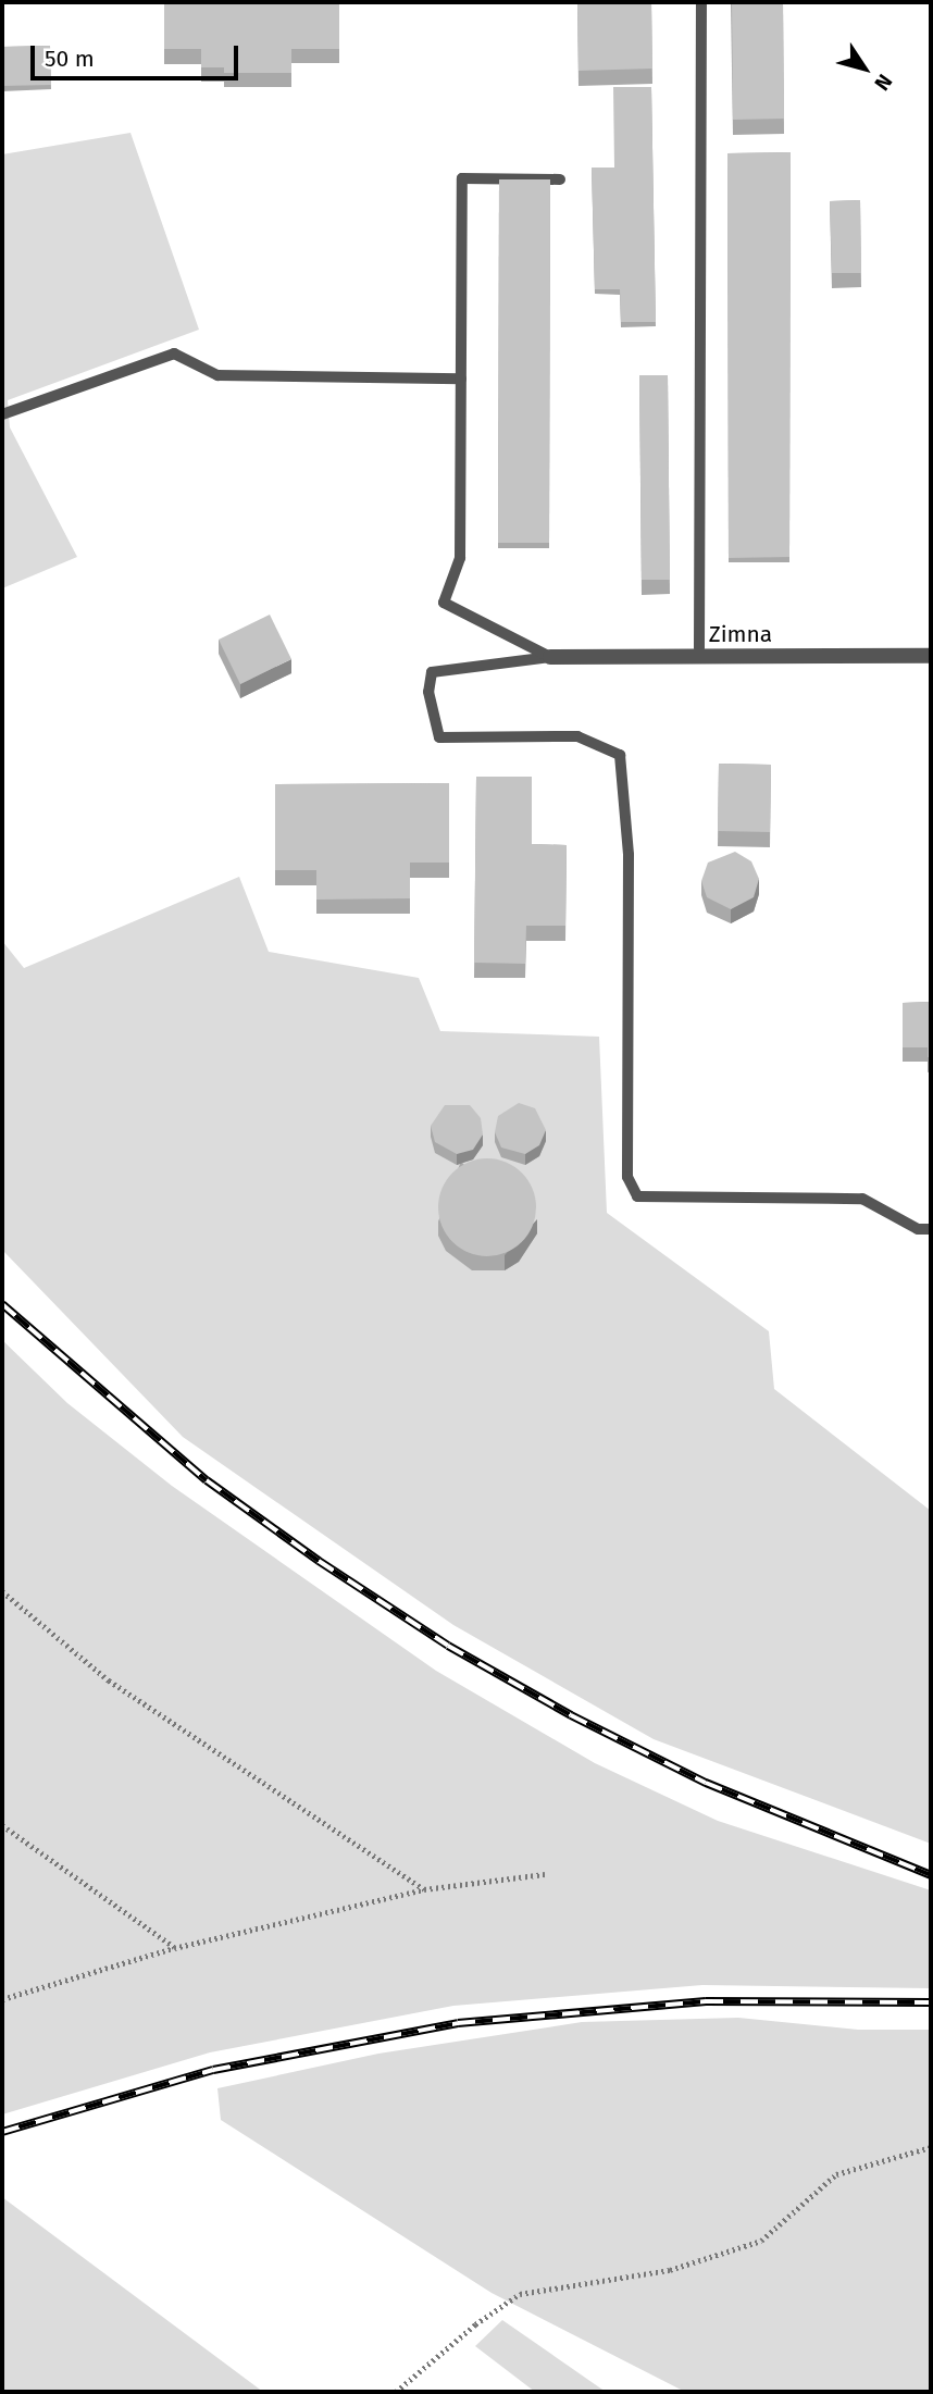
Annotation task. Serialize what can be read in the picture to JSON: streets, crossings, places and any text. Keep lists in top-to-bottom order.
{
  "streets": {
    "street": ["Zimna"]
  },
  "scale_bar": "50 m",
  "north": "bottom right"
}
